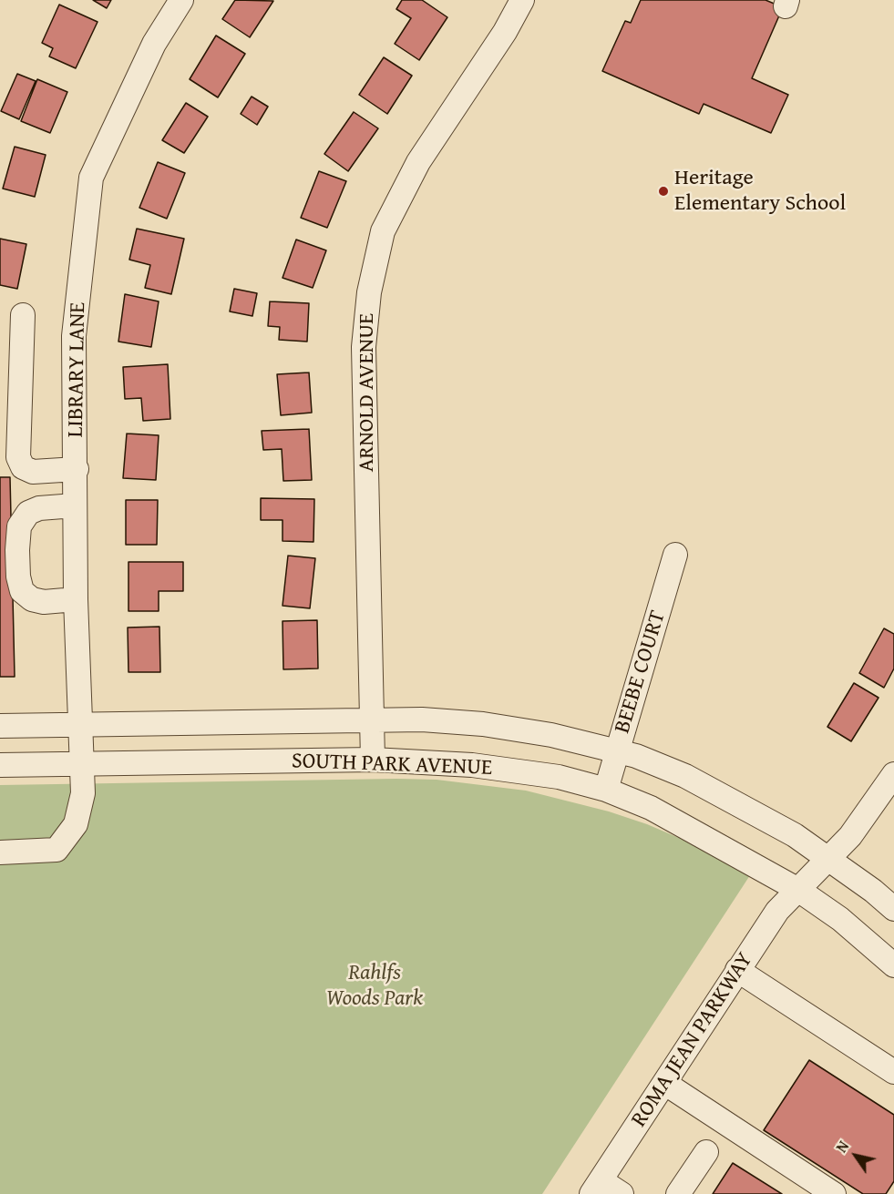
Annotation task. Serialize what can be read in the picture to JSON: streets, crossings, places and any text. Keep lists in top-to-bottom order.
{
  "streets": {
    "street": [
      "LIBRARY LANE",
      "ARNOLD AVENUE",
      "BEEBE COURT",
      "SOUTH PARK AVENUE",
      "ROMA JEAN PARKWAY"
    ]
  },
  "crossings": [
    ["LIBRARY LANE", "SOUTH PARK AVENUE"],
    ["ARNOLD AVENUE", "SOUTH PARK AVENUE"],
    ["BEEBE COURT", "SOUTH PARK AVENUE"],
    ["SOUTH PARK AVENUE", "ROMA JEAN PARKWAY"]
  ],
  "parks": ["Rahlfs Woods Park"],
  "places": ["Heritage Elementary School"],
  "north": "top left"
}
